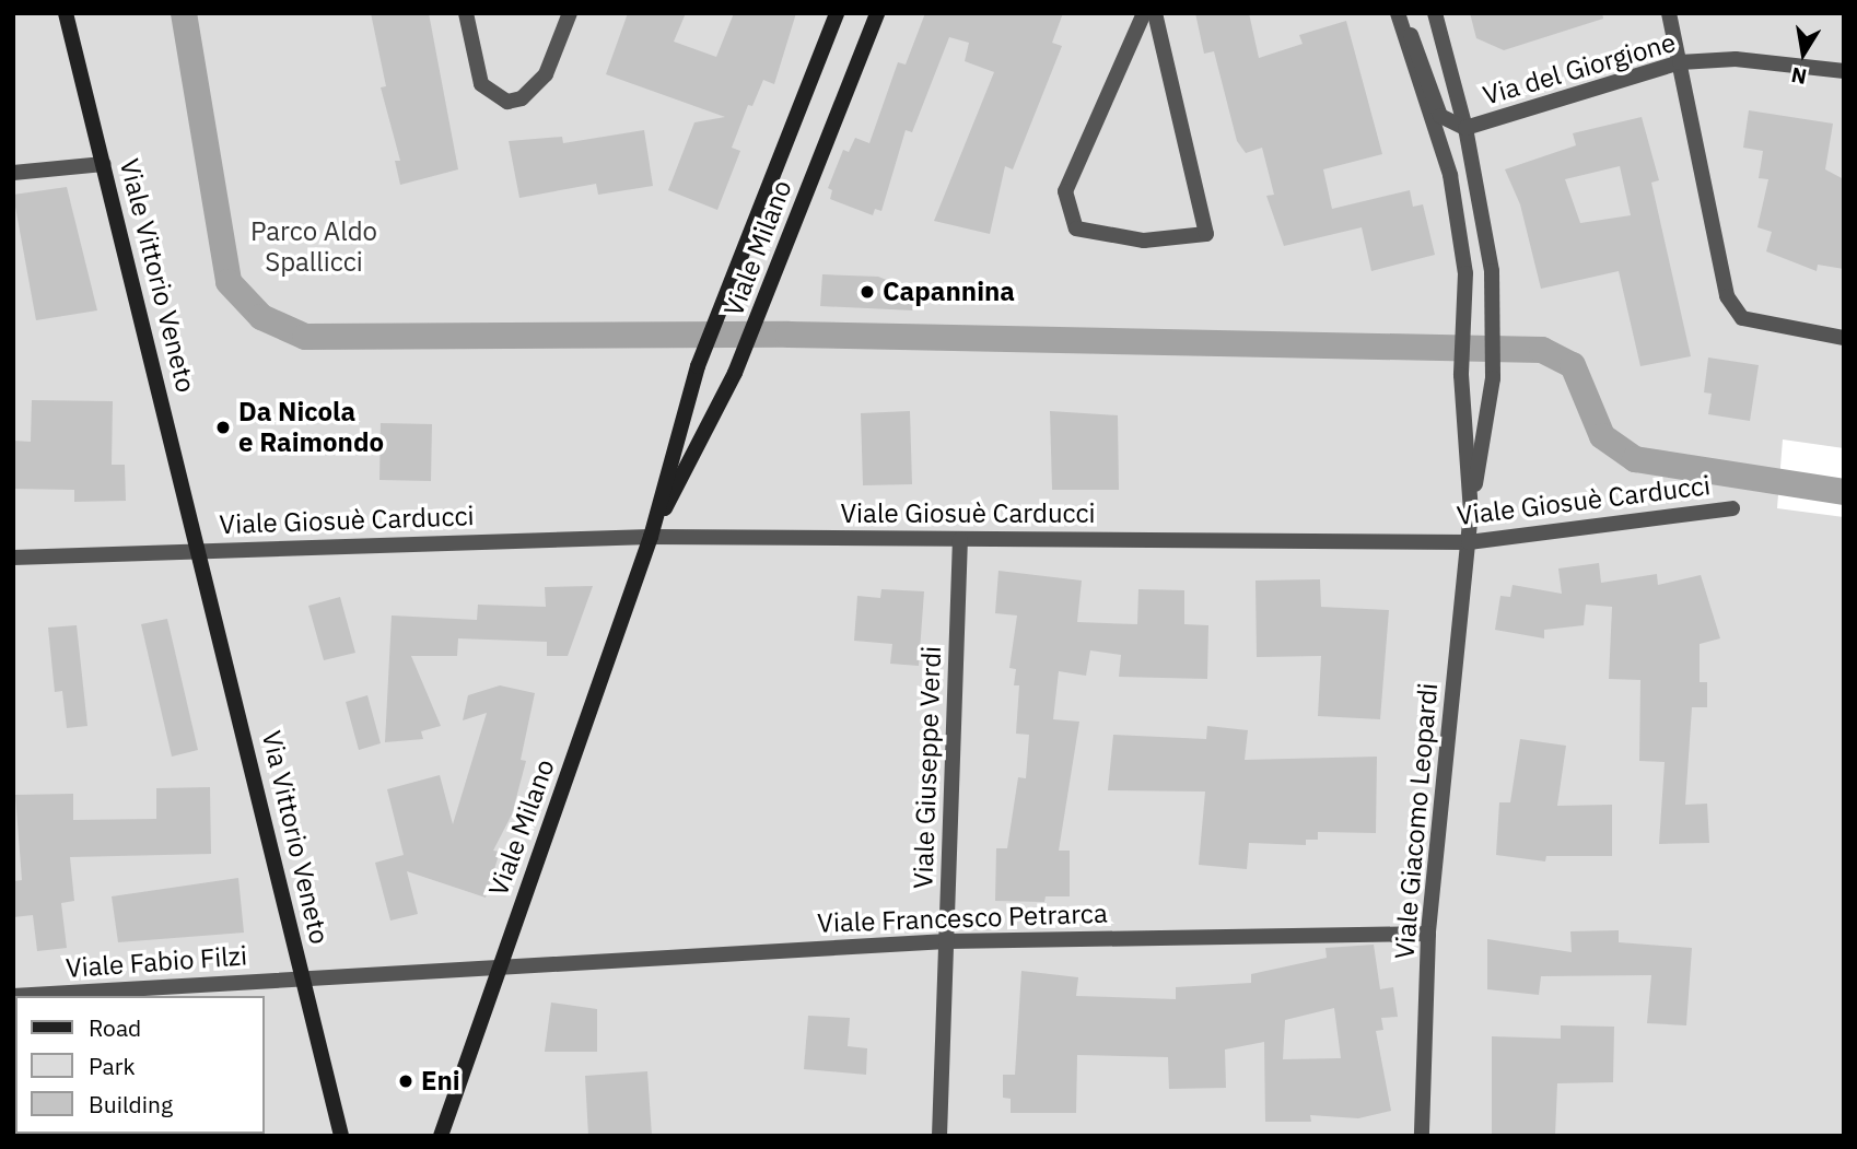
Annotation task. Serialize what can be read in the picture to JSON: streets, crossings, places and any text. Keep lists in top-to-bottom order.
{
  "streets": {
    "street": [
      "Via del Giorgione",
      "Viale Milano",
      "Viale Vittorio Veneto",
      "Viale Giosuè Carducci",
      "Viale Giuseppe Verdi",
      "Viale Giacomo Leopardi",
      "Via Vittorio Veneto",
      "Viale Francesco Petrarca",
      "Viale Fabio Filzi"
    ]
  },
  "crossings": [
    ["Via del Giorgione", "Viale Giacomo Leopardi"],
    ["Viale Milano", "Viale Giosuè Carducci"],
    ["Viale Milano", "Viale Francesco Petrarca"],
    ["Viale Vittorio Veneto", "Viale Giosuè Carducci"],
    ["Viale Vittorio Veneto", "Via Vittorio Veneto"],
    ["Viale Giosuè Carducci", "Viale Giuseppe Verdi"],
    ["Viale Giosuè Carducci", "Viale Giacomo Leopardi"],
    ["Viale Giosuè Carducci", "Via Vittorio Veneto"],
    ["Viale Giuseppe Verdi", "Viale Francesco Petrarca"],
    ["Viale Giacomo Leopardi", "Viale Francesco Petrarca"],
    ["Via Vittorio Veneto", "Viale Francesco Petrarca"],
    ["Via Vittorio Veneto", "Viale Fabio Filzi"],
    ["Viale Francesco Petrarca", "Viale Fabio Filzi"]
  ],
  "parks": ["Parco Aldo Spallicci"],
  "places": ["Capannina", "Da Nicola e Raimondo", "Eni"],
  "legend": ["Road", "Park", "Building"],
  "north": "bottom"
}
